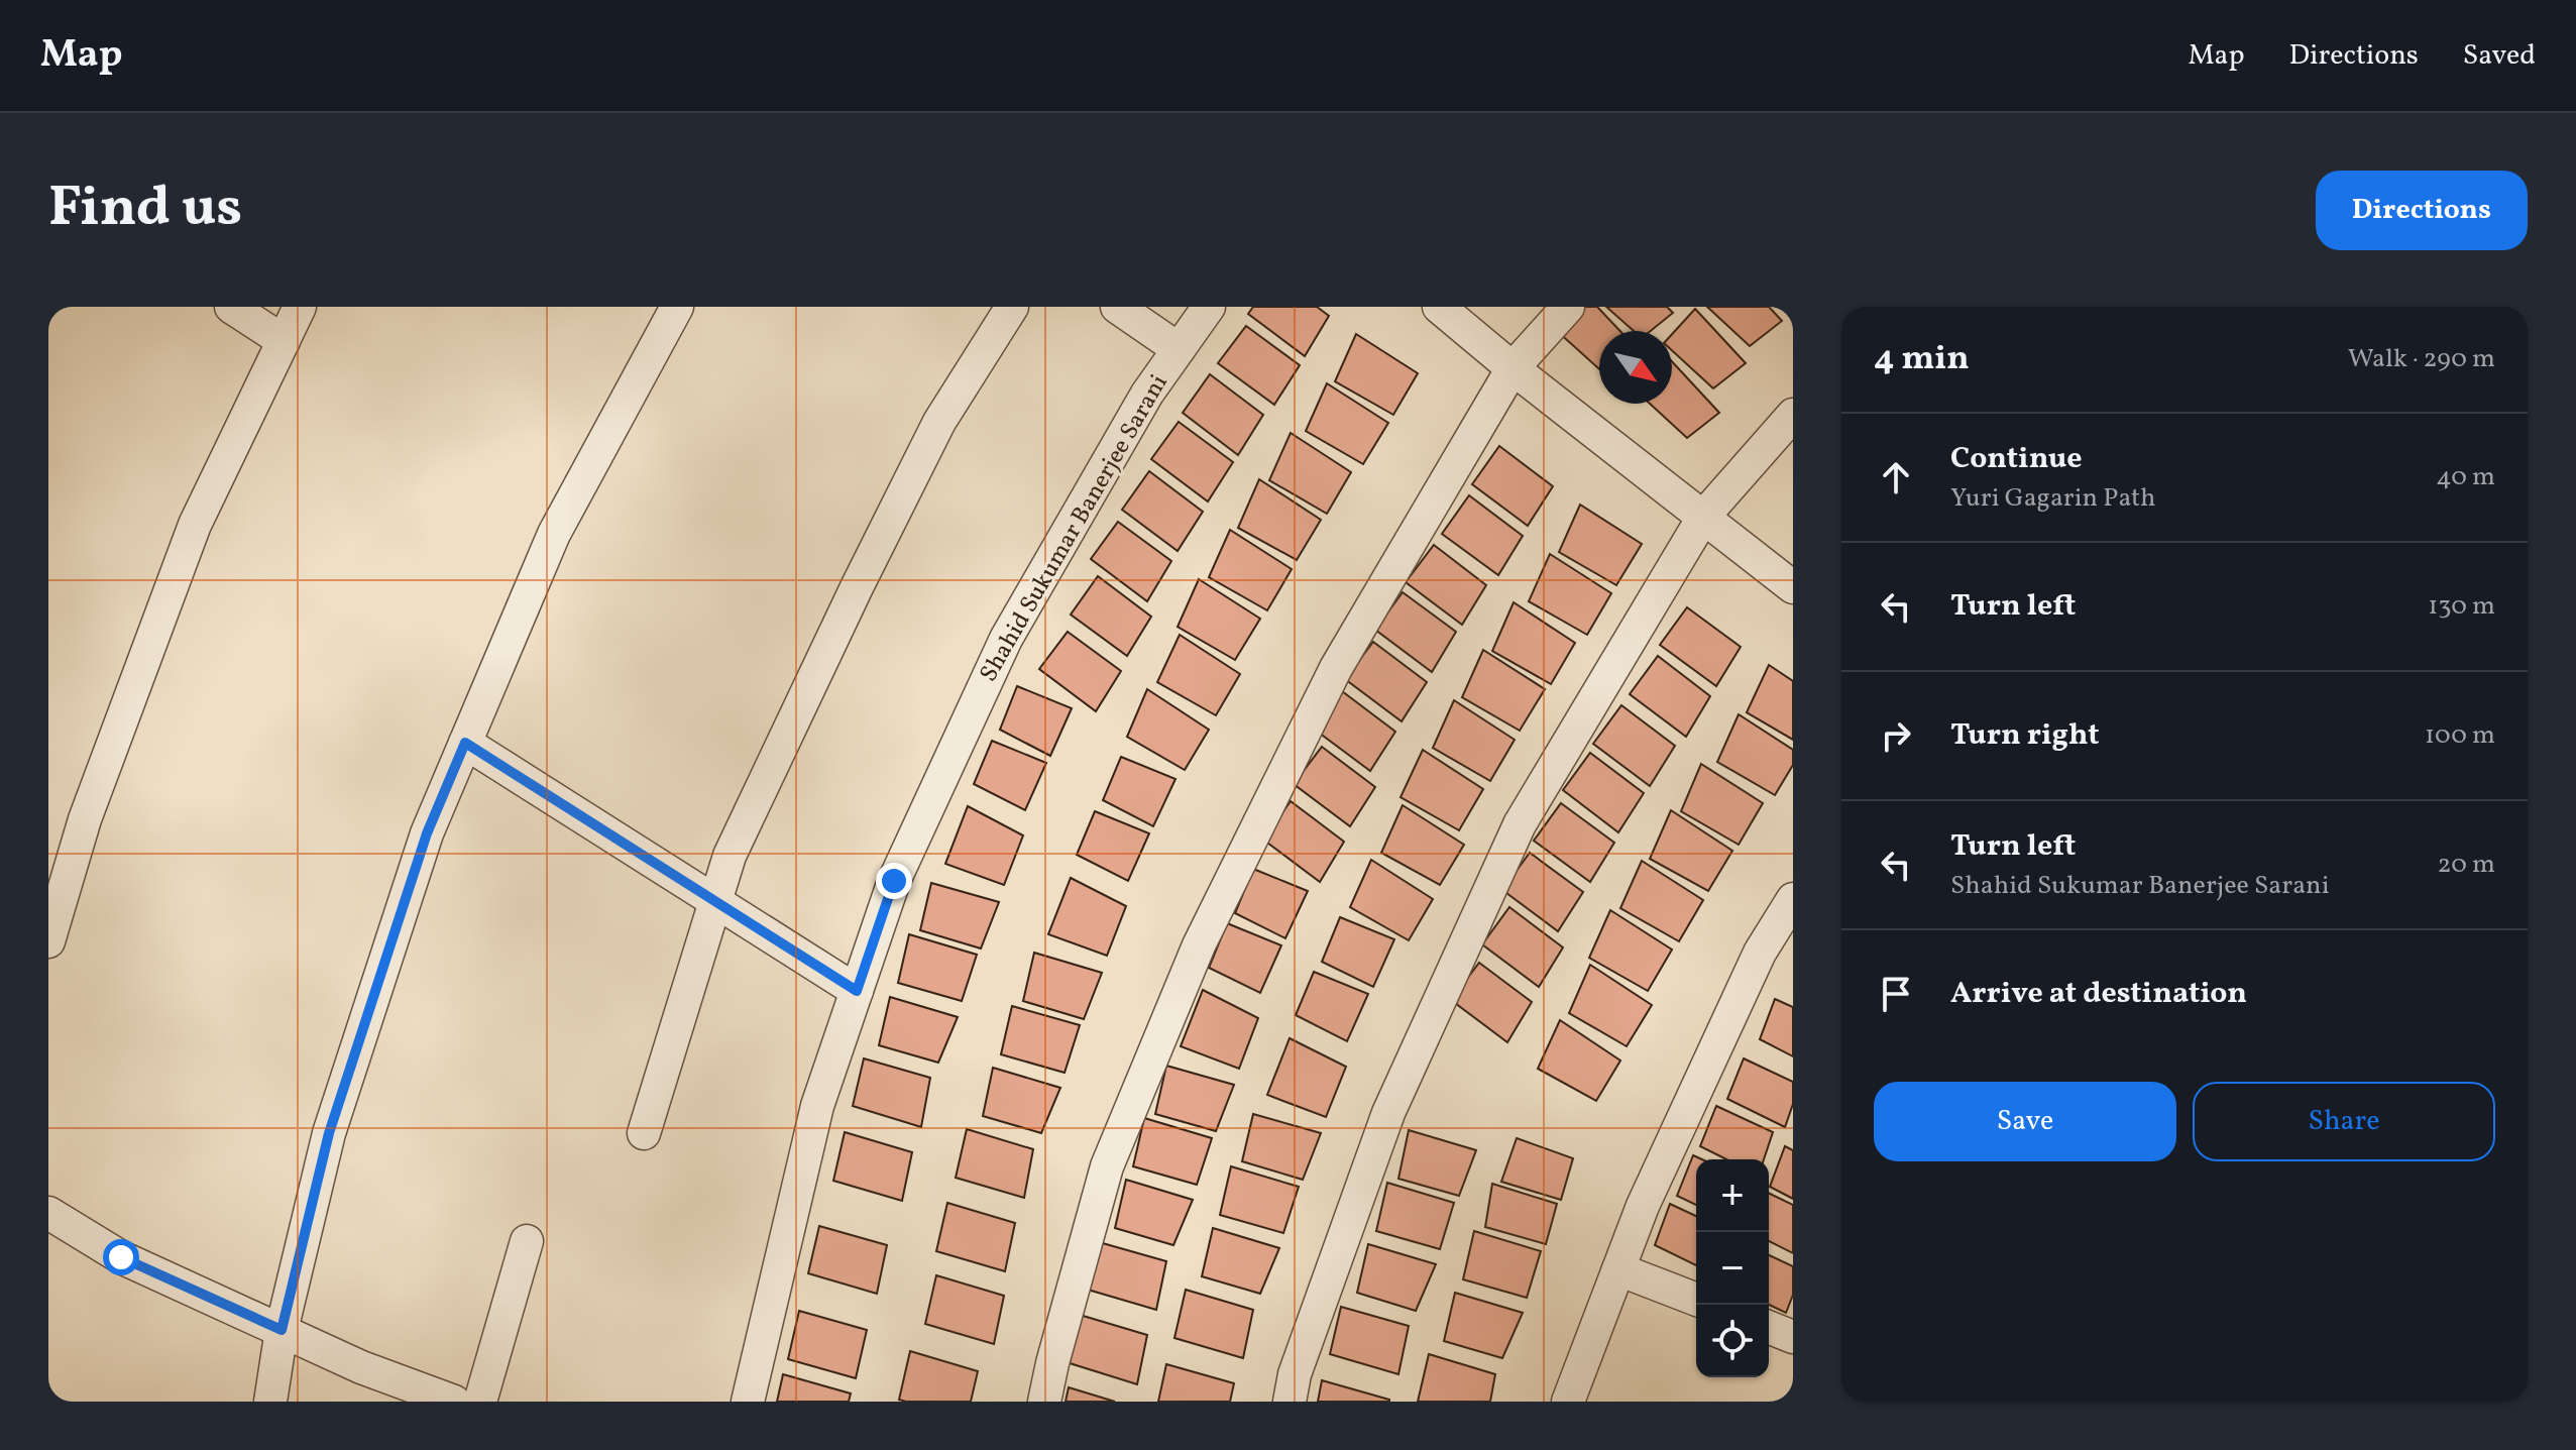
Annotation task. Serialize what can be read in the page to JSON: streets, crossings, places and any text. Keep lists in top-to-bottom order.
{
  "streets": {
    "street": ["Shahid Sukumar Banerjee Sarani"]
  },
  "north": "bottom right",
  "page": {
    "header": "Map",
    "nav": ["Map", "Directions", "Saved"],
    "title": "Find us",
    "buttons": [
      "Directions",
      ["Save", "Share"]
    ],
    "heading": ["4 min", "Walk · 290 m"],
    "list": [
      ["Continue", "Yuri Gagarin Path", "40 m"],
      ["Turn left", "130 m"],
      ["Turn right", "100 m"],
      ["Turn left", "Shahid Sukumar Banerjee Sarani", "20 m"],
      "Arrive at destination"
    ],
    "map_buttons": ["+", "−"]
  }
}
